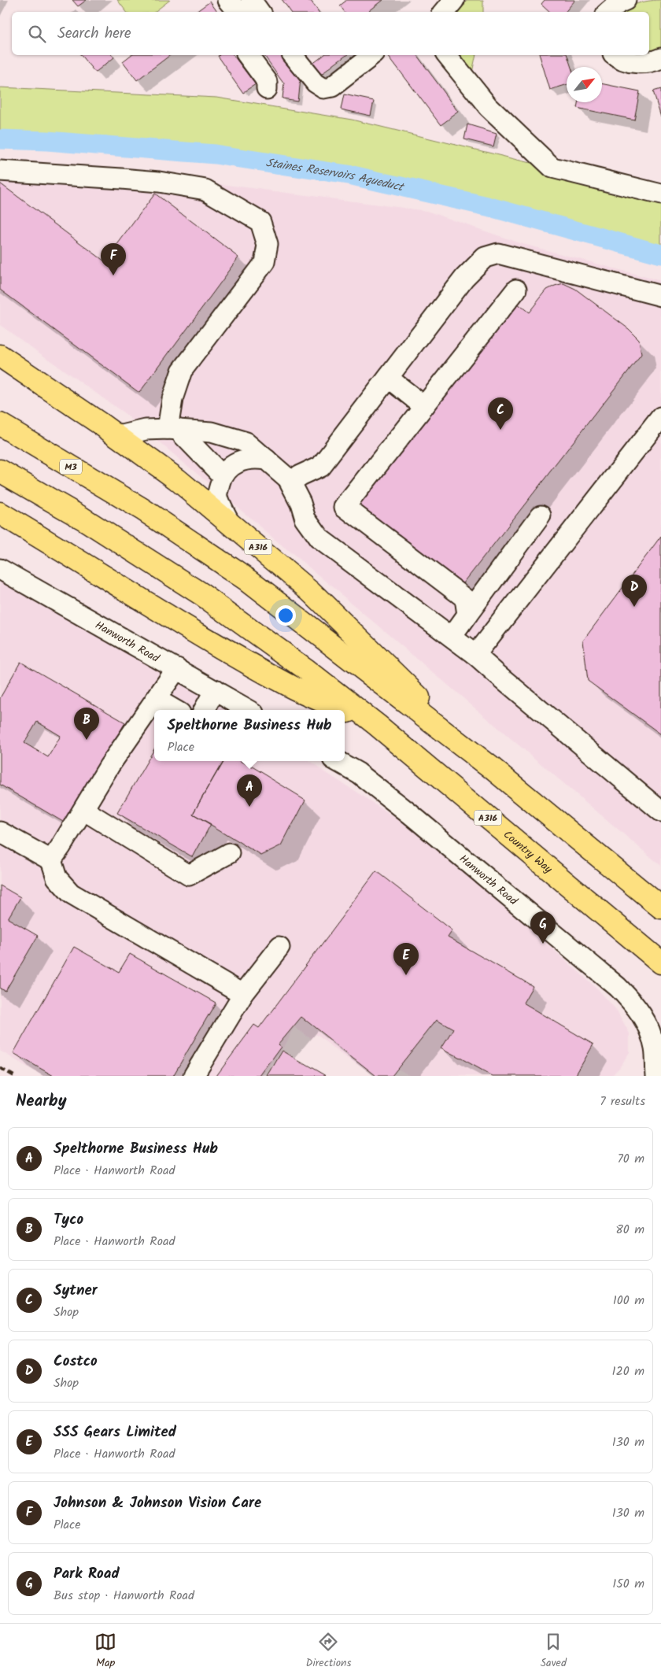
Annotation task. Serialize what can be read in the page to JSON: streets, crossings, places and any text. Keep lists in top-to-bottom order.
{
  "streets": {
    "highway": ["M3", "A316", "Country Way"],
    "street": ["Hanworth Road"]
  },
  "crossings": [
    ["M3", "A316"],
    ["A316", "Country Way"]
  ],
  "water": ["Staines Reservoirs Aqueduct"],
  "north": "top right",
  "page": {
    "search": "Search here",
    "pins": [
      "F",
      "C",
      "D",
      "B",
      "A",
      "G",
      "E"
    ],
    "popup": ["Spelthorne Business Hub", "Place"],
    "heading": ["Nearby", "7 results"],
    "list": [
      {
        "mark": "A",
        "name": "Spelthorne Business Hub",
        "note": "Place · Hanworth Road",
        "value": "70 m"
      },
      {
        "mark": "B",
        "name": "Tyco",
        "note": "Place · Hanworth Road",
        "value": "80 m"
      },
      {
        "mark": "C",
        "name": "Sytner",
        "note": "Shop",
        "value": "100 m"
      },
      {
        "mark": "D",
        "name": "Costco",
        "note": "Shop",
        "value": "120 m"
      },
      {
        "mark": "E",
        "name": "SSS Gears Limited",
        "note": "Place · Hanworth Road",
        "value": "130 m"
      },
      {
        "mark": "F",
        "name": "Johnson & Johnson Vision Care",
        "note": "Place",
        "value": "130 m"
      },
      {
        "mark": "G",
        "name": "Park Road",
        "note": "Bus stop · Hanworth Road",
        "value": "150 m"
      }
    ],
    "nav": ["Map", "Directions", "Saved"]
  }
}
